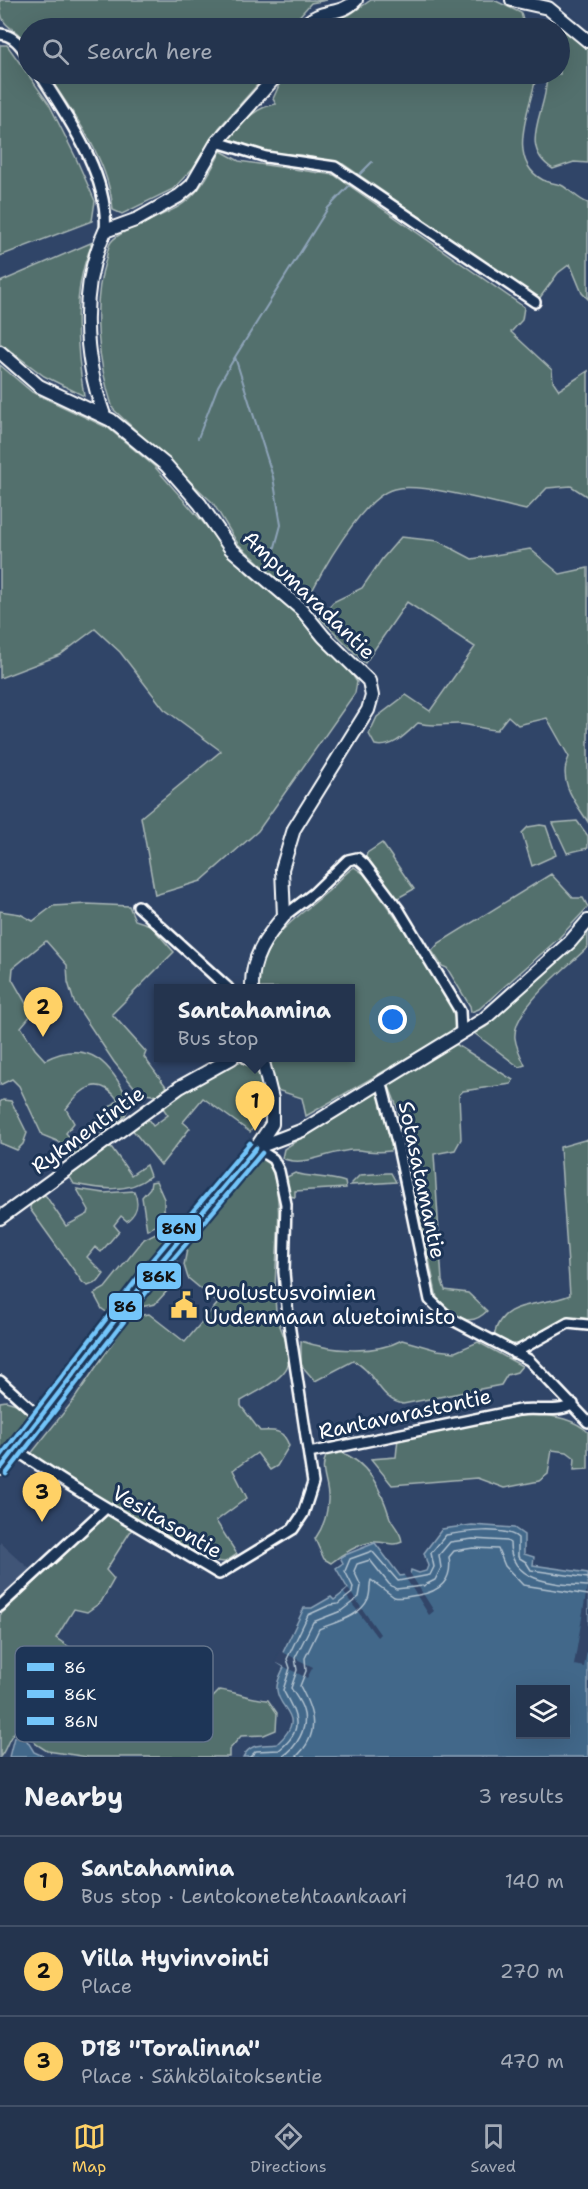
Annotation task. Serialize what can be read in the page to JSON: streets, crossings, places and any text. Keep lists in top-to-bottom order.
{
  "streets": {
    "street": [
      "Ampumaradantie",
      "Rykmentintie",
      "Sotasatamantie",
      "Rantavarastontie",
      "Vesitasontie"
    ]
  },
  "crossings": [
    ["Sotasatamantie", "Rantavarastontie"],
    ["Rantavarastontie", "Vesitasontie"]
  ],
  "places": {
    "public building": ["Puolustusvoimien Uudenmaan aluetoimisto"]
  },
  "lines": ["transit line 86N", "transit line 86", "transit line 86K"],
  "legend": ["86", "86K", "86N"],
  "page": {
    "search": "Search here",
    "popup": ["Santahamina", "Bus stop"],
    "pins": ["2", "1", "3"],
    "heading": ["Nearby", "3 results"],
    "list": [
      {
        "mark": "1",
        "name": "Santahamina",
        "note": "Bus stop · Lentokonetehtaankaari",
        "value": "140 m"
      },
      {
        "mark": "2",
        "name": "Villa Hyvinvointi",
        "note": "Place",
        "value": "270 m"
      },
      {
        "mark": "3",
        "name": "D18 ''Toralinna''",
        "note": "Place · Sähkölaitoksentie",
        "value": "470 m"
      }
    ],
    "nav": ["Map", "Directions", "Saved"]
  }
}
